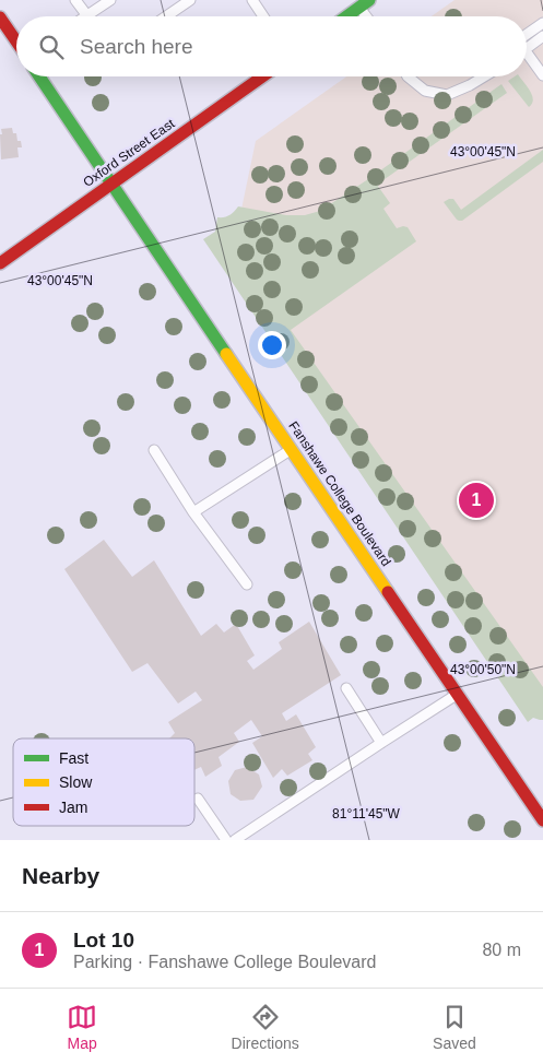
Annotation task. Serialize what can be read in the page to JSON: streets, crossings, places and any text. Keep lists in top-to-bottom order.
{
  "streets": {
    "street": ["Oxford Street East", "Fanshawe College Boulevard"]
  },
  "crossings": [
    ["Oxford Street East", "Fanshawe College Boulevard"]
  ],
  "legend": ["Fast", "Slow", "Jam"],
  "page": {
    "search": "Search here",
    "pins": "1",
    "heading": "Nearby",
    "list": [
      {
        "mark": "1",
        "name": "Lot 10",
        "note": "Parking · Fanshawe College Boulevard",
        "value": "80 m"
      }
    ],
    "nav": ["Map", "Directions", "Saved"]
  },
  "coordinates": ["43°00'45\"N", "43°00'50\"N", "81°11'45\"W"]
}
